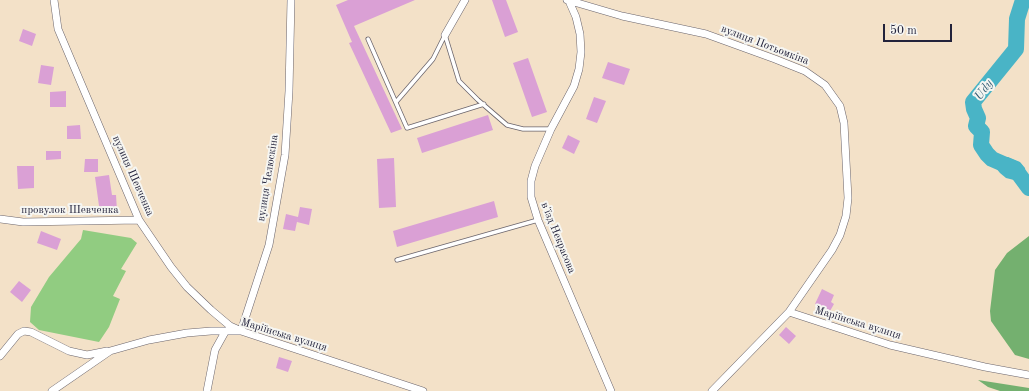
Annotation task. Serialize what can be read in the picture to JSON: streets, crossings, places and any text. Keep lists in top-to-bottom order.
{
  "streets": {
    "street": [
      "вулиця Потьомкіна",
      "вулиця Шевченка",
      "вулиця Челюскіна",
      "провулок Шевченка",
      "в'їзд Некрасова",
      "Маріїнська вулиця"
    ]
  },
  "crossings": [
    ["вулиця Потьомкіна", "в'їзд Некрасова"],
    ["вулиця Потьомкіна", "Маріїнська вулиця"],
    ["вулиця Шевченка", "вулиця Челюскіна"],
    ["вулиця Шевченка", "провулок Шевченка"],
    ["вулиця Шевченка", "Маріїнська вулиця"],
    ["вулиця Челюскіна", "Маріїнська вулиця"]
  ],
  "water": ["Udy"],
  "scale_bar": "50 m"
}
